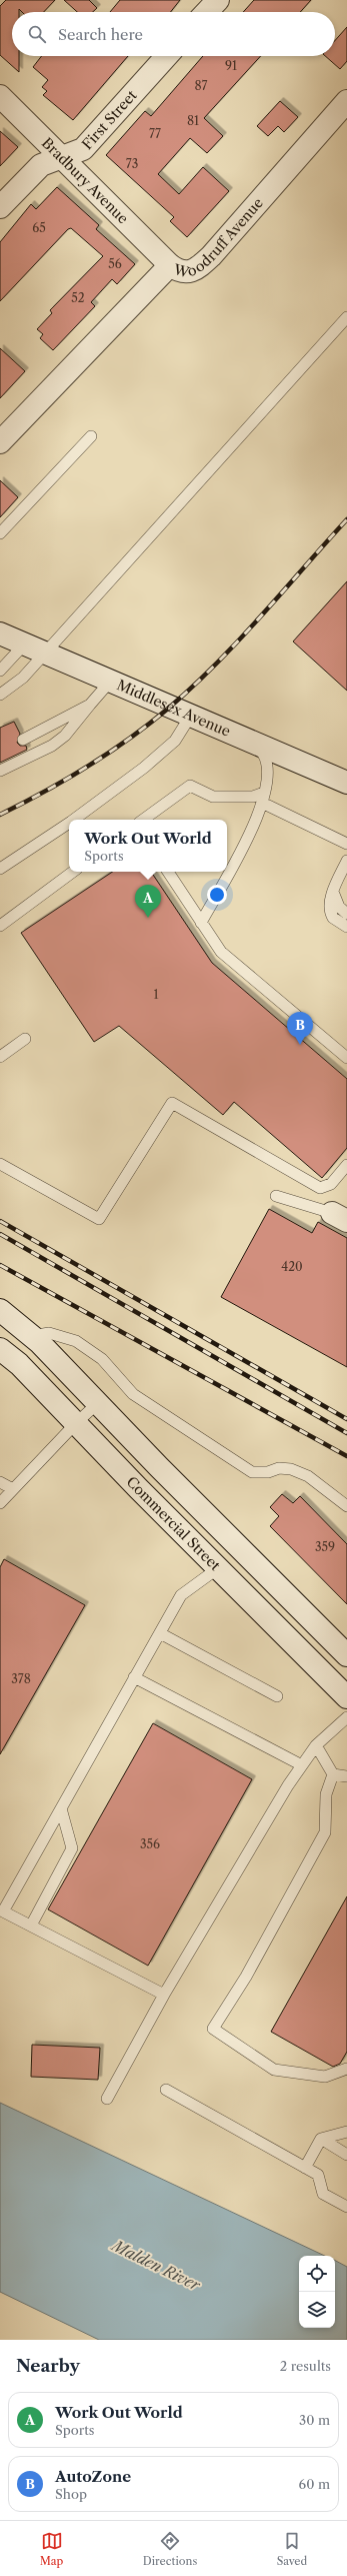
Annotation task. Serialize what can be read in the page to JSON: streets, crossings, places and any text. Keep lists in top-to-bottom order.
{
  "streets": {
    "main road": [
      "First Street",
      "Bradbury Avenue",
      "Woodruff Avenue",
      "Middlesex Avenue",
      "Commercial Street"
    ]
  },
  "crossings": [
    ["First Street", "Bradbury Avenue"],
    ["Bradbury Avenue", "Woodruff Avenue"]
  ],
  "water": ["Malden River"],
  "house_numbers": [
    "91",
    "87",
    "81",
    "77",
    "73",
    "65",
    "56",
    "52",
    "1",
    "420",
    "359",
    "378",
    "356"
  ],
  "page": {
    "search": "Search here",
    "popup": ["Work Out World", "Sports"],
    "pins": ["A", "B"],
    "heading": ["Nearby", "2 results"],
    "list": [
      {
        "mark": "A",
        "name": "Work Out World",
        "note": "Sports",
        "value": "30 m"
      },
      {
        "mark": "B",
        "name": "AutoZone",
        "note": "Shop",
        "value": "60 m"
      }
    ],
    "nav": ["Map", "Directions", "Saved"]
  }
}
